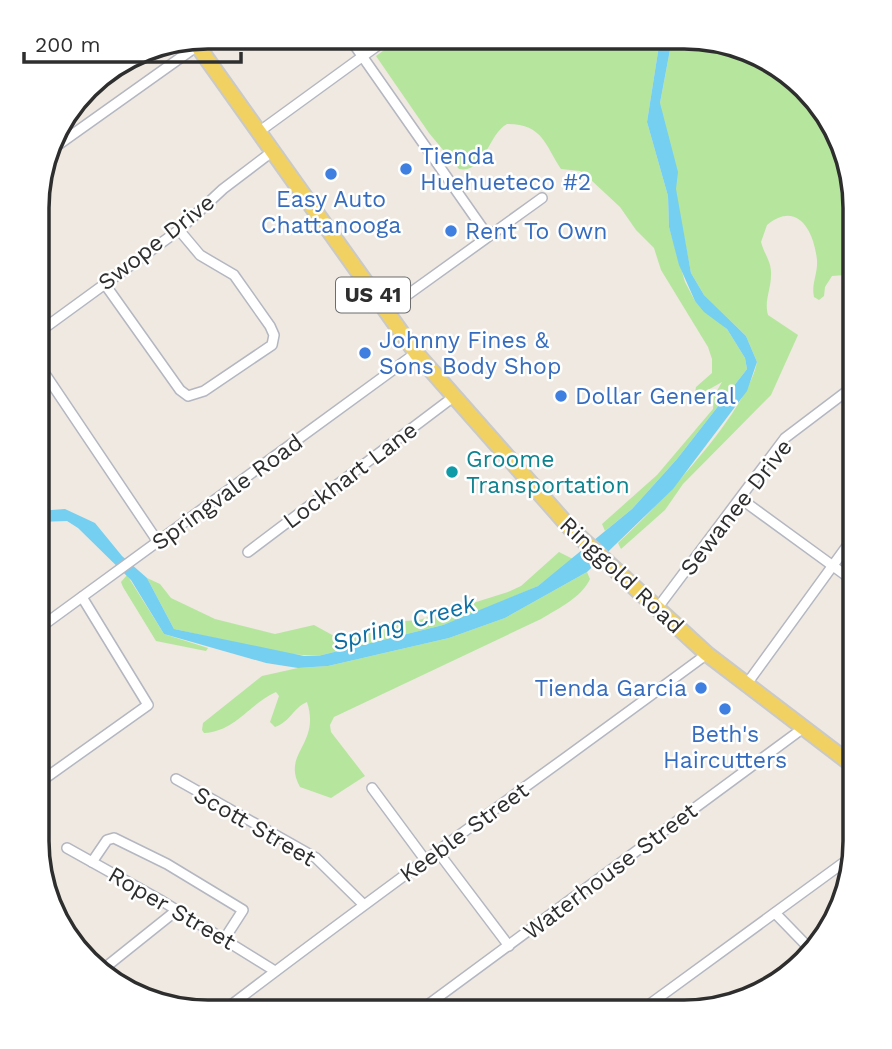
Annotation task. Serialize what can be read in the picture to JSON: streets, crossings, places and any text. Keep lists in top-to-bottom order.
{
  "streets": {
    "main road": ["US 41", "Ringgold Road"],
    "street": [
      "Swope Drive",
      "Lockhart Lane",
      "Springvale Road",
      "Sewanee Drive",
      "Scott Street",
      "Keeble Street",
      "Waterhouse Street",
      "Roper Street"
    ]
  },
  "crossings": [
    ["Swope Drive", "Ringgold Road"],
    ["Lockhart Lane", "Ringgold Road"],
    ["Springvale Road", "Ringgold Road"],
    ["Sewanee Drive", "Ringgold Road"],
    ["Ringgold Road", "Keeble Street"],
    ["Ringgold Road", "Waterhouse Street"],
    ["Scott Street", "Keeble Street"],
    ["Keeble Street", "Roper Street"]
  ],
  "water": ["Spring Creek"],
  "places": [
    "Tienda Huehueteco #2",
    "Easy Auto Chattanooga",
    "Rent To Own",
    "Johnny Fines & Sons Body Shop",
    "Dollar General",
    "Groome Transportation",
    "Tienda Garcia",
    "Beth's Haircutters"
  ],
  "scale_bar": "200 m"
}
